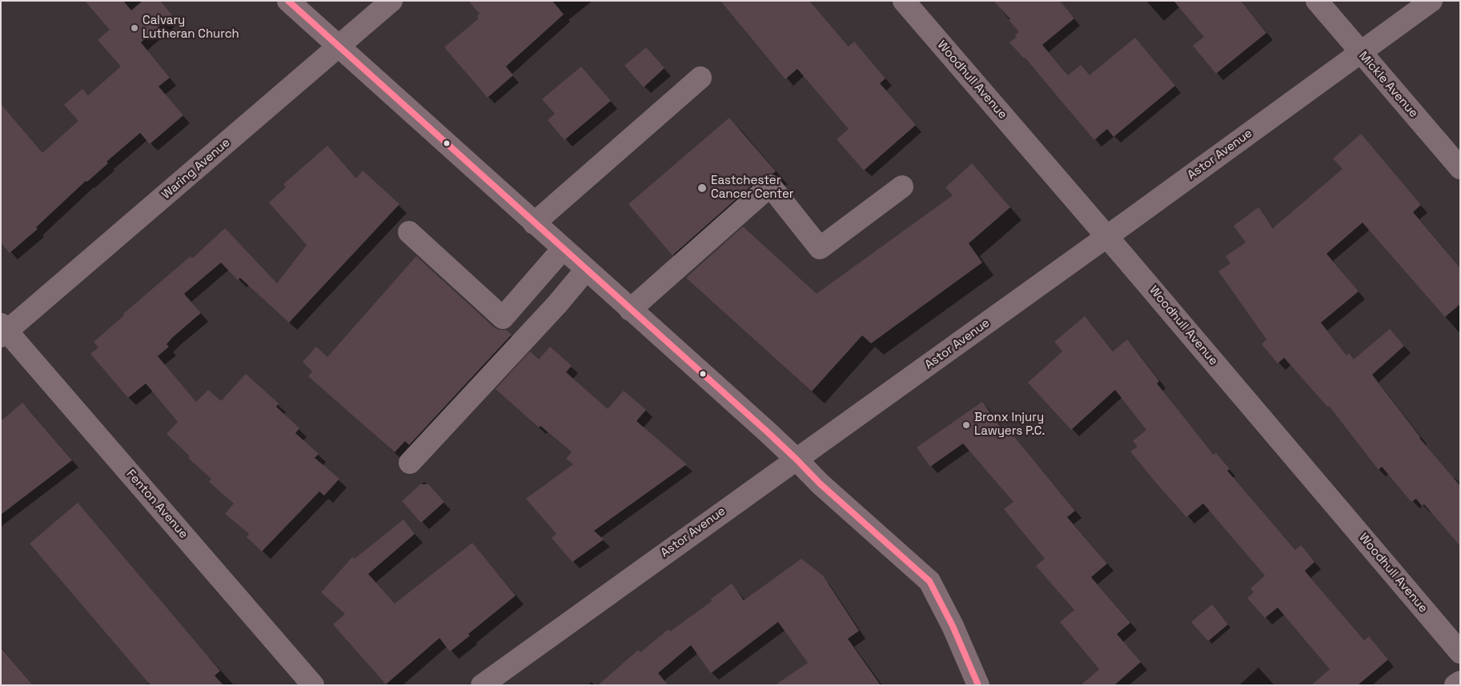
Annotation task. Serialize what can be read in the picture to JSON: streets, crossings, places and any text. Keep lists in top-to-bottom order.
{
  "streets": {
    "street": [
      "Woodhull Avenue",
      "Mickle Avenue",
      "Astor Avenue",
      "Waring Avenue",
      "Fenton Avenue"
    ]
  },
  "crossings": [
    ["Woodhull Avenue", "Astor Avenue"],
    ["Mickle Avenue", "Astor Avenue"],
    ["Waring Avenue", "Fenton Avenue"]
  ],
  "places": ["Calvary Lutheran Church", "Eastchester Cancer Center", "Bronx Injury Lawyers P.C."]
}
